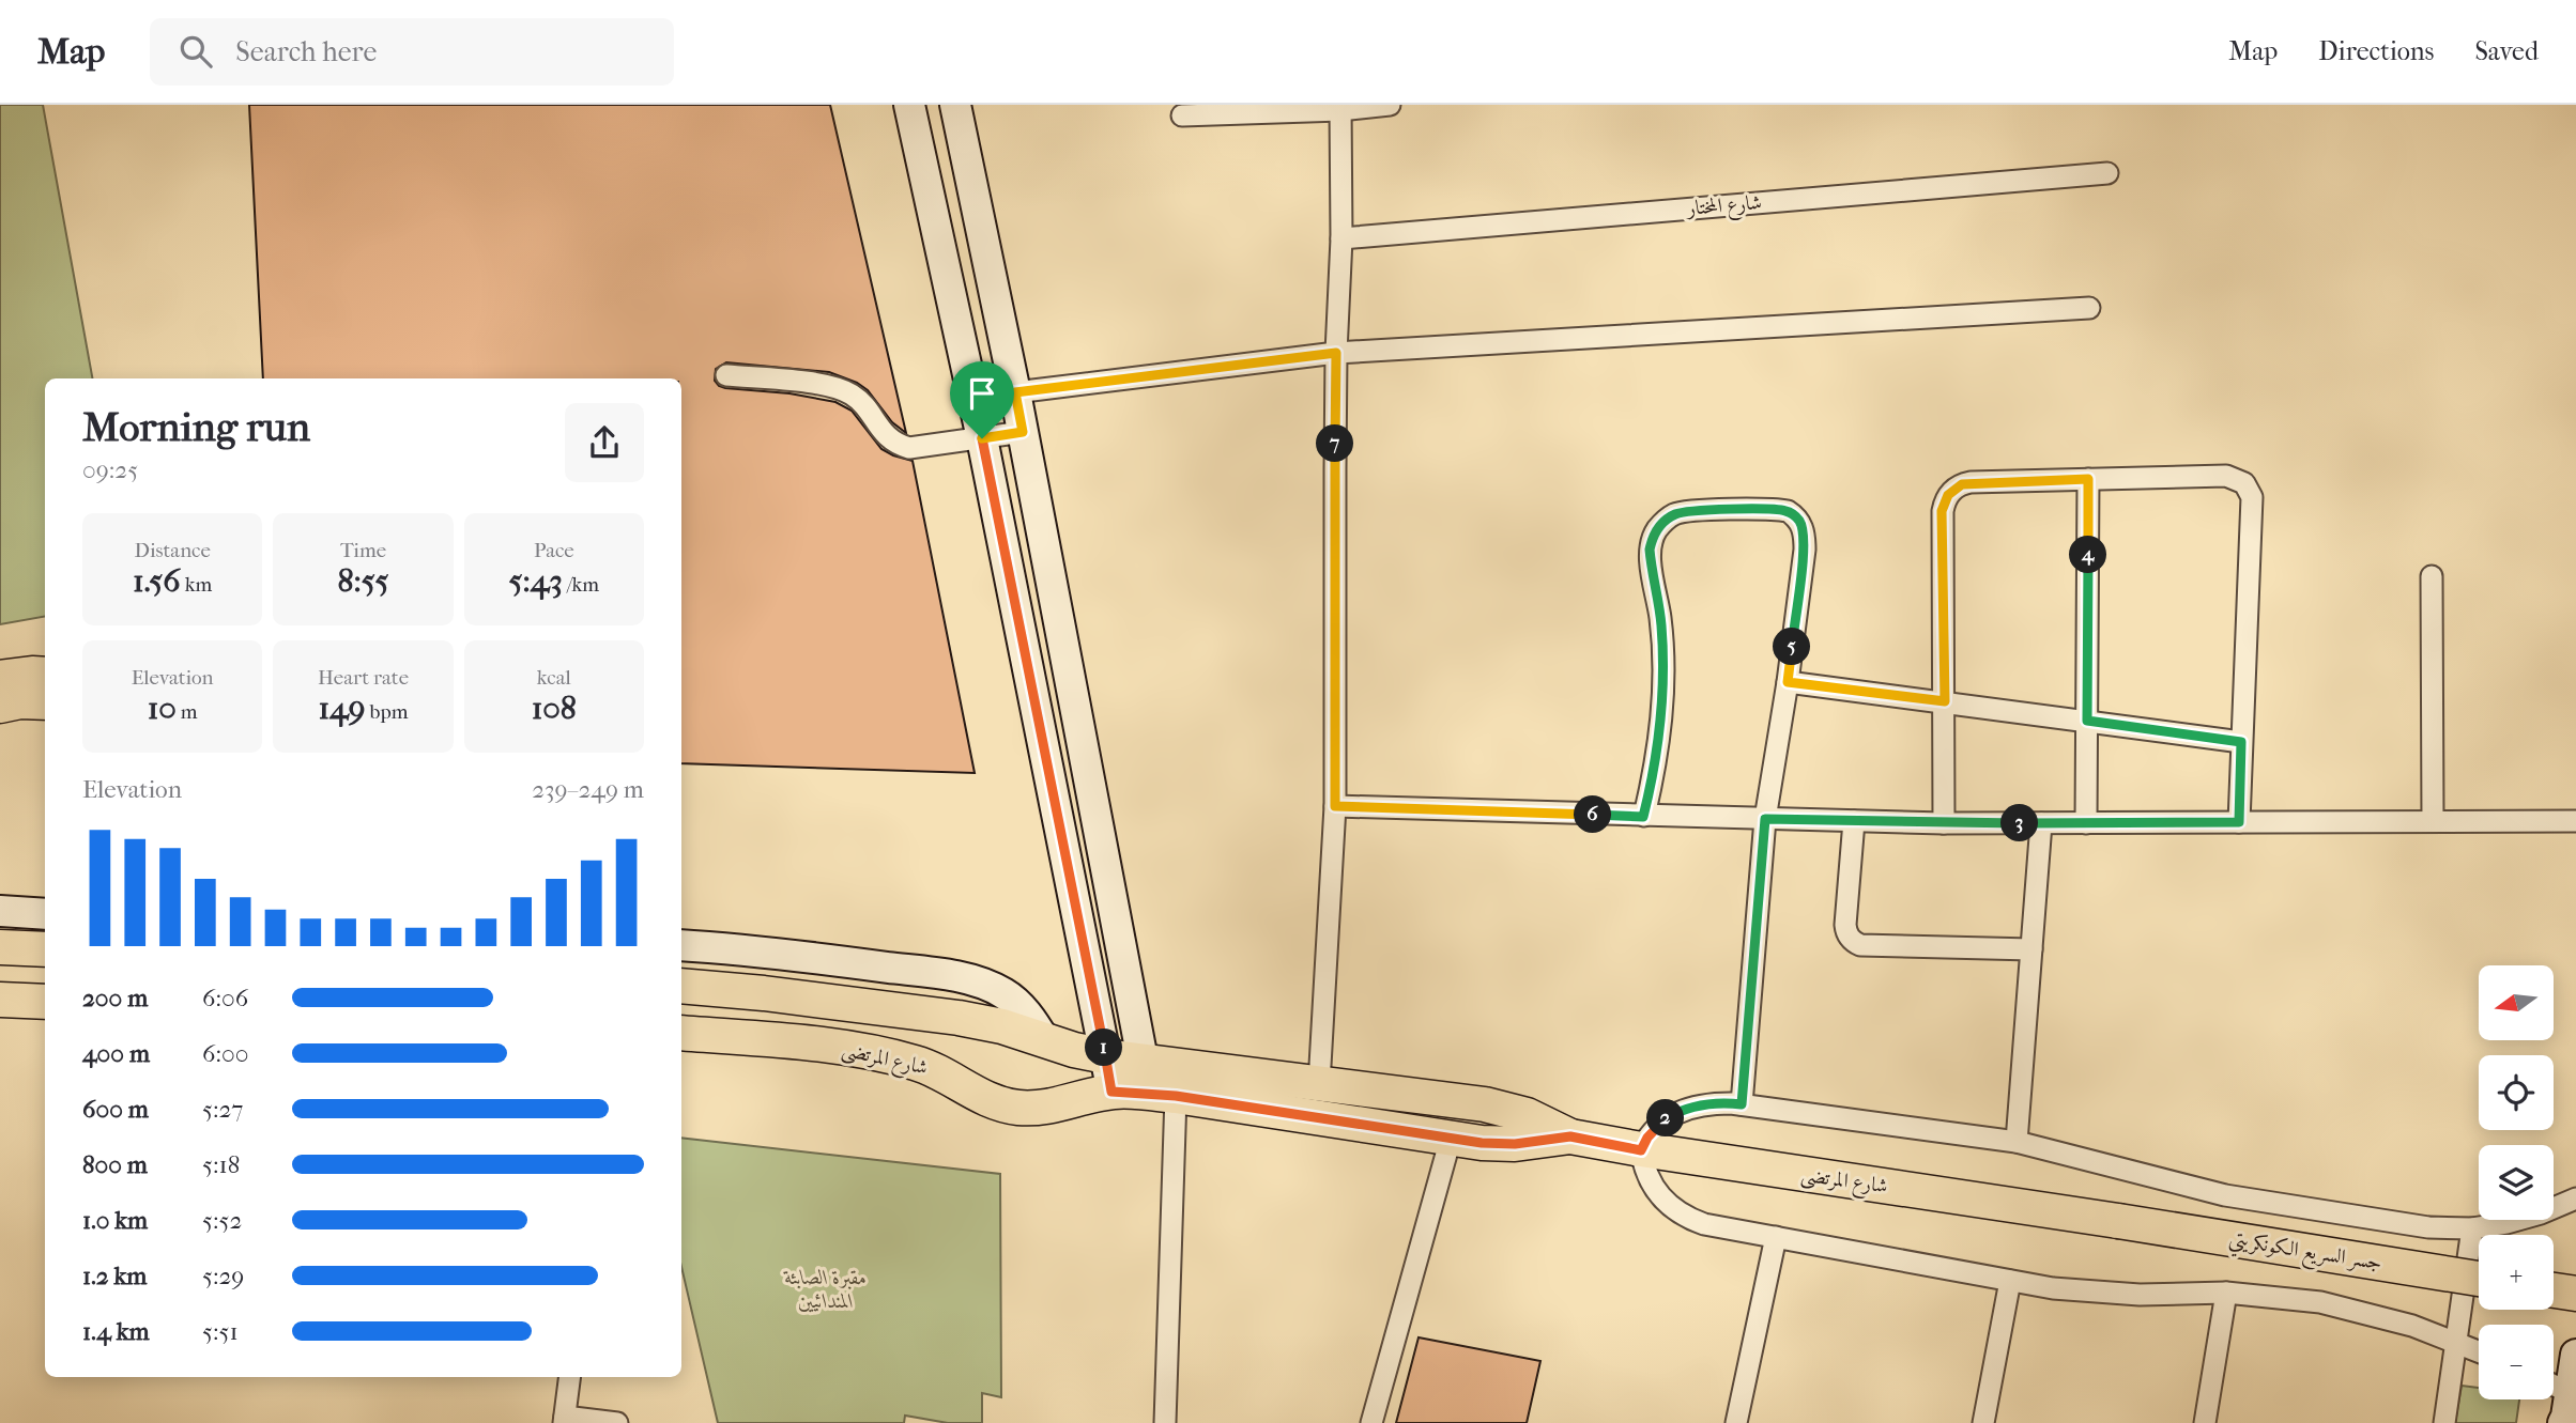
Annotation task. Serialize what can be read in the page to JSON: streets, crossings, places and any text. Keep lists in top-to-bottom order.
{
  "streets": {
    "main road": ["شارع المرتضى", "جسر السريع الكونكريتي"],
    "street": ["شارع المختار"]
  },
  "crossings": [
    ["شارع المرتضى", "جسر السريع الكونكريتي"]
  ],
  "parks": ["مقبرة الصابئة المندائيين"],
  "north": "left",
  "page": {
    "header": "Map",
    "search": "Search here",
    "nav": ["Map", "Directions", "Saved"],
    "heading": ["Morning run", "09:25"],
    "pins": [
      "7",
      "4",
      "5",
      "6",
      "3",
      "1",
      "2"
    ],
    "stats": [
      ["Distance", "1.56 km"],
      ["Time", "8:55"],
      ["Pace", "5:43 /km"],
      ["Elevation", "10 m"],
      ["Heart rate", "149 bpm"],
      ["kcal", "108"]
    ],
    "chart": ["Elevation", "239–249 m"],
    "map_buttons": ["+", "−"],
    "list": [
      {
        "name": "200 m",
        "note": "6:06"
      },
      {
        "name": "400 m",
        "note": "6:00"
      },
      {
        "name": "600 m",
        "note": "5:27"
      },
      {
        "name": "800 m",
        "note": "5:18"
      },
      {
        "name": "1.0 km",
        "note": "5:52"
      },
      {
        "name": "1.2 km",
        "note": "5:29"
      },
      {
        "name": "1.4 km",
        "note": "5:51"
      }
    ]
  }
}
